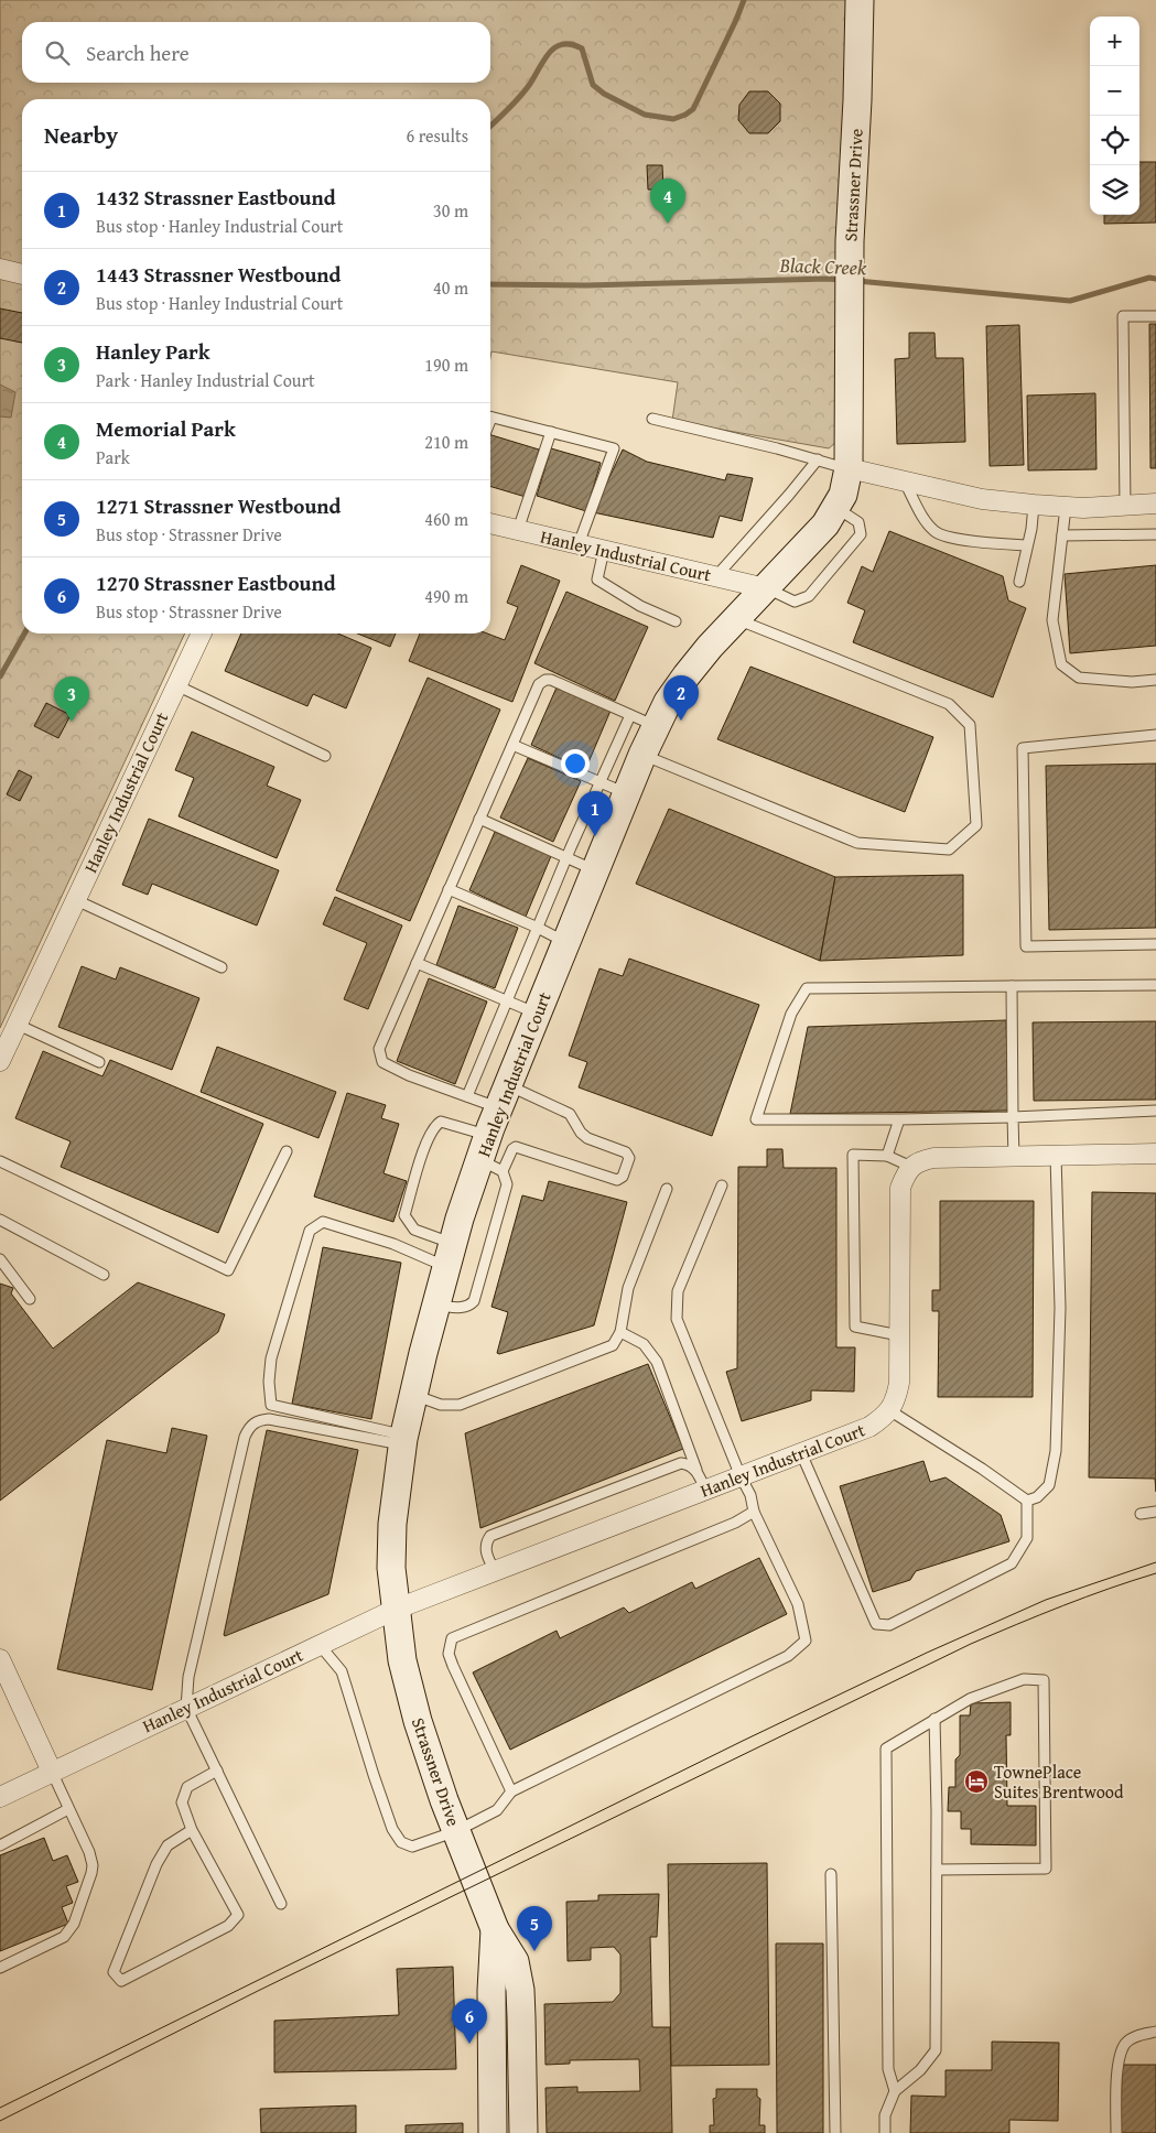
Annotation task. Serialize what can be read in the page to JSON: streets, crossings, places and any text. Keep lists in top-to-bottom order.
{
  "streets": {
    "street": ["Strassner Drive", "Hanley Industrial Court"]
  },
  "crossings": [
    ["Strassner Drive", "Hanley Industrial Court"]
  ],
  "water": ["Black Creek"],
  "places": {
    "hotel": ["TownePlace Suites Brentwood"]
  },
  "page": {
    "map_buttons": ["+", "−"],
    "search": "Search here",
    "heading": ["Nearby", "6 results"],
    "list": [
      {
        "mark": "1",
        "name": "1432 Strassner Eastbound",
        "note": "Bus stop · Hanley Industrial Court",
        "value": "30 m"
      },
      {
        "mark": "2",
        "name": "1443 Strassner Westbound",
        "note": "Bus stop · Hanley Industrial Court",
        "value": "40 m"
      },
      {
        "mark": "3",
        "name": "Hanley Park",
        "note": "Park · Hanley Industrial Court",
        "value": "190 m"
      },
      {
        "mark": "4",
        "name": "Memorial Park",
        "note": "Park",
        "value": "210 m"
      },
      {
        "mark": "5",
        "name": "1271 Strassner Westbound",
        "note": "Bus stop · Strassner Drive",
        "value": "460 m"
      },
      {
        "mark": "6",
        "name": "1270 Strassner Eastbound",
        "note": "Bus stop · Strassner Drive",
        "value": "490 m"
      }
    ],
    "pins": [
      "4",
      "2",
      "3",
      "1",
      "5",
      "6"
    ]
  }
}
